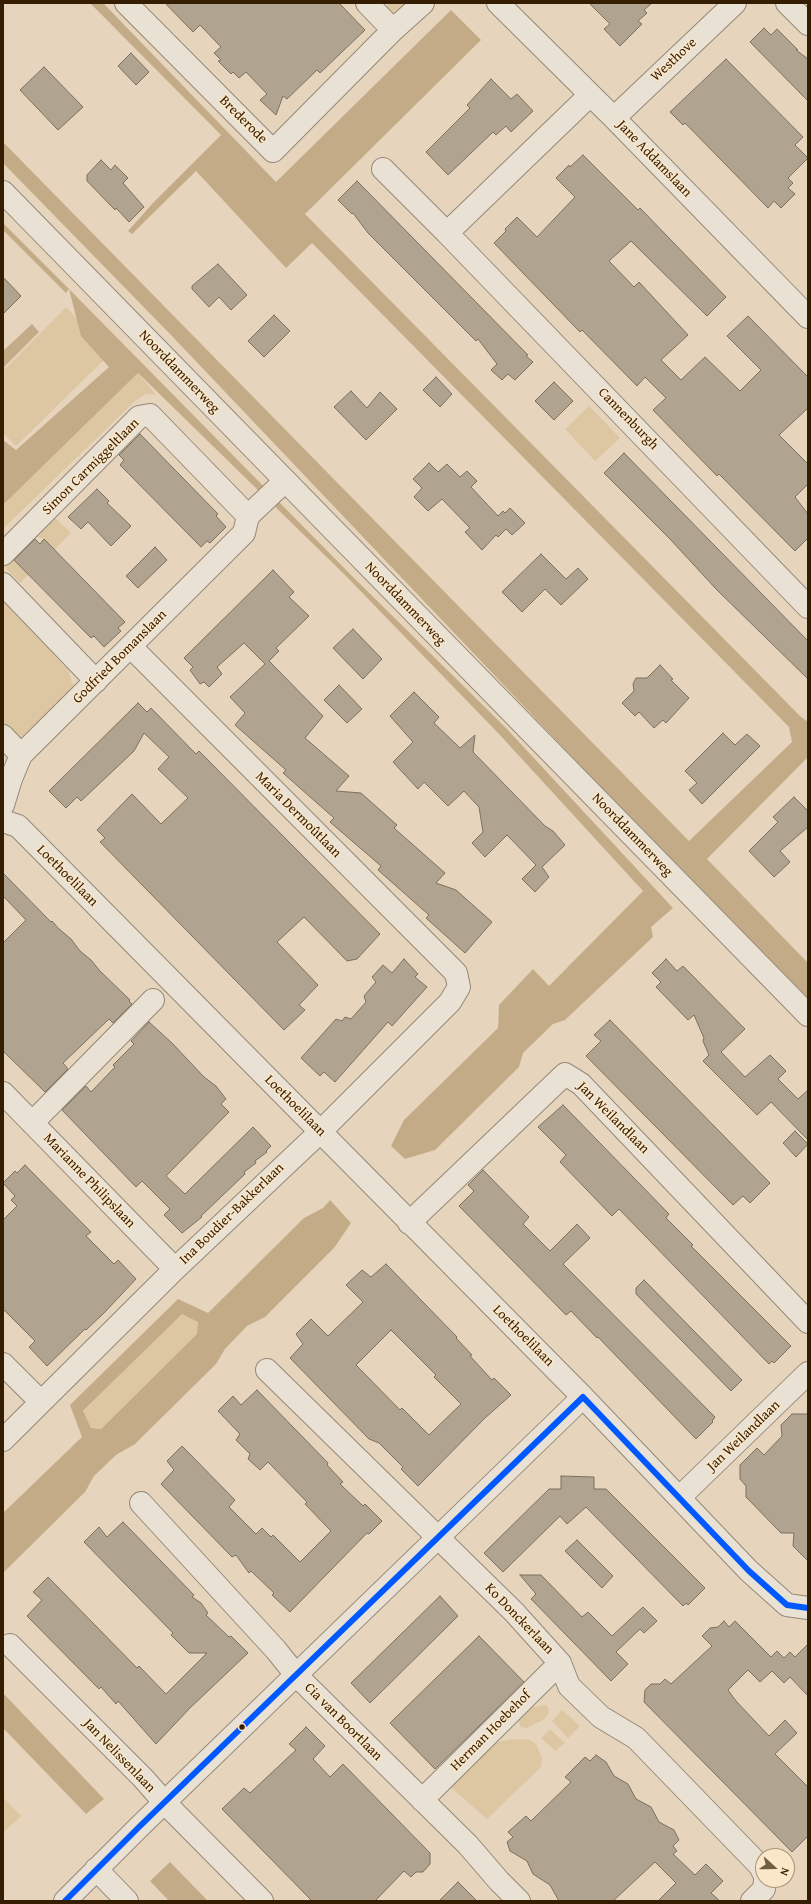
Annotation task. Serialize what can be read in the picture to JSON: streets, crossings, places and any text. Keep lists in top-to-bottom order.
{
  "streets": {
    "street": [
      "Westhove",
      "Brederode",
      "Jane Addamslaan",
      "Noorddammerweg",
      "Cannenburgh",
      "Simon Carmiggeltlaan",
      "Godfried Bomanslaan",
      "Maria Dermoûtlaan",
      "Loethoelilaan",
      "Jan Weilandlaan",
      "Marianne Philipslaan",
      "Ina Boudier-Bakkerlaan",
      "Ko Donckerlaan",
      "Cia van Boortlaan",
      "Herman Hoebehof",
      "Jan Nelissenlaan"
    ]
  },
  "crossings": [
    ["Westhove", "Jane Addamslaan"],
    ["Simon Carmiggeltlaan", "Godfried Bomanslaan"],
    ["Godfried Bomanslaan", "Maria Dermoûtlaan"],
    ["Maria Dermoûtlaan", "Ina Boudier-Bakkerlaan"],
    ["Loethoelilaan", "Jan Weilandlaan"],
    ["Loethoelilaan", "Ina Boudier-Bakkerlaan"],
    ["Marianne Philipslaan", "Ina Boudier-Bakkerlaan"],
    ["Ko Donckerlaan", "Herman Hoebehof"],
    ["Cia van Boortlaan", "Herman Hoebehof"]
  ],
  "north": "right"
}
